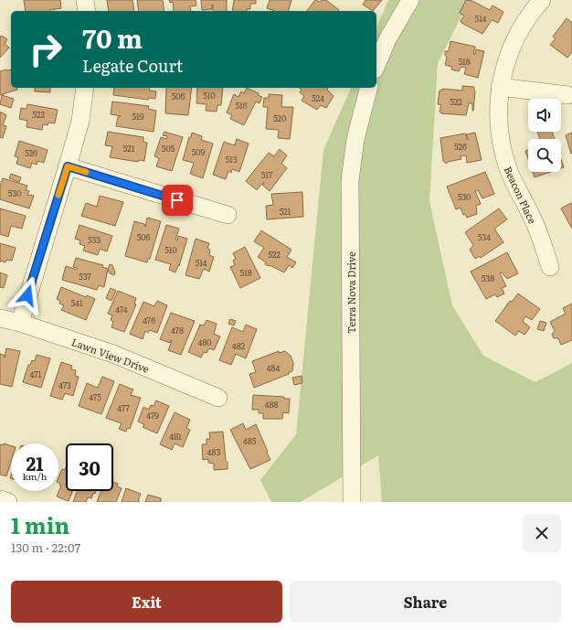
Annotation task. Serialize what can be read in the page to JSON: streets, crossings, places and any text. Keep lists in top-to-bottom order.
{
  "streets": {
    "street": ["Beacon Place", "Terra Nova Drive", "Lawn View Drive"]
  },
  "house_numbers": [
    "514",
    "518",
    "510",
    "506",
    "524",
    "522",
    "516",
    "522",
    "519",
    "520",
    "526",
    "521",
    "505",
    "509",
    "526",
    "513",
    "517",
    "530",
    "530",
    "521",
    "506",
    "534",
    "533",
    "510",
    "522",
    "514",
    "518",
    "537",
    "538",
    "541",
    "474",
    "476",
    "478",
    "480",
    "482",
    "484",
    "471",
    "473",
    "475",
    "488",
    "477",
    "479",
    "481",
    "485",
    "483"
  ],
  "page": {
    "turn": ["70 m", "Legate Court"],
    "speed": "21 km/h",
    "limit": "30",
    "heading": ["1 min", "130 m · 22:07"],
    "buttons": ["Exit", "Share"]
  }
}
